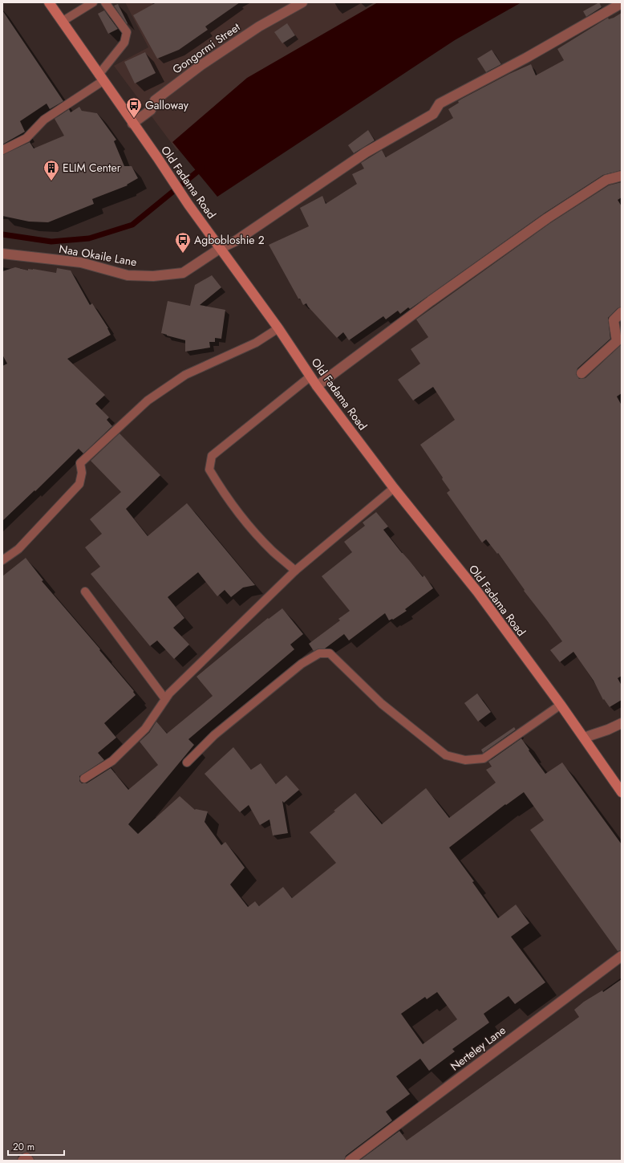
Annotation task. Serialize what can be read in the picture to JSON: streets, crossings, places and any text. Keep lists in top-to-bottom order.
{
  "streets": {
    "street": [
      "Gongormi Street",
      "Old Fadama Road",
      "Naa Okaile Lane",
      "Nerteley Lane"
    ]
  },
  "crossings": [
    ["Gongormi Street", "Old Fadama Road"],
    ["Old Fadama Road", "Naa Okaile Lane"]
  ],
  "places": {
    "bus stop": ["Galloway", "Agbobloshie 2"],
    "building": ["ELIM Center"]
  },
  "scale_bar": "20 m"
}
